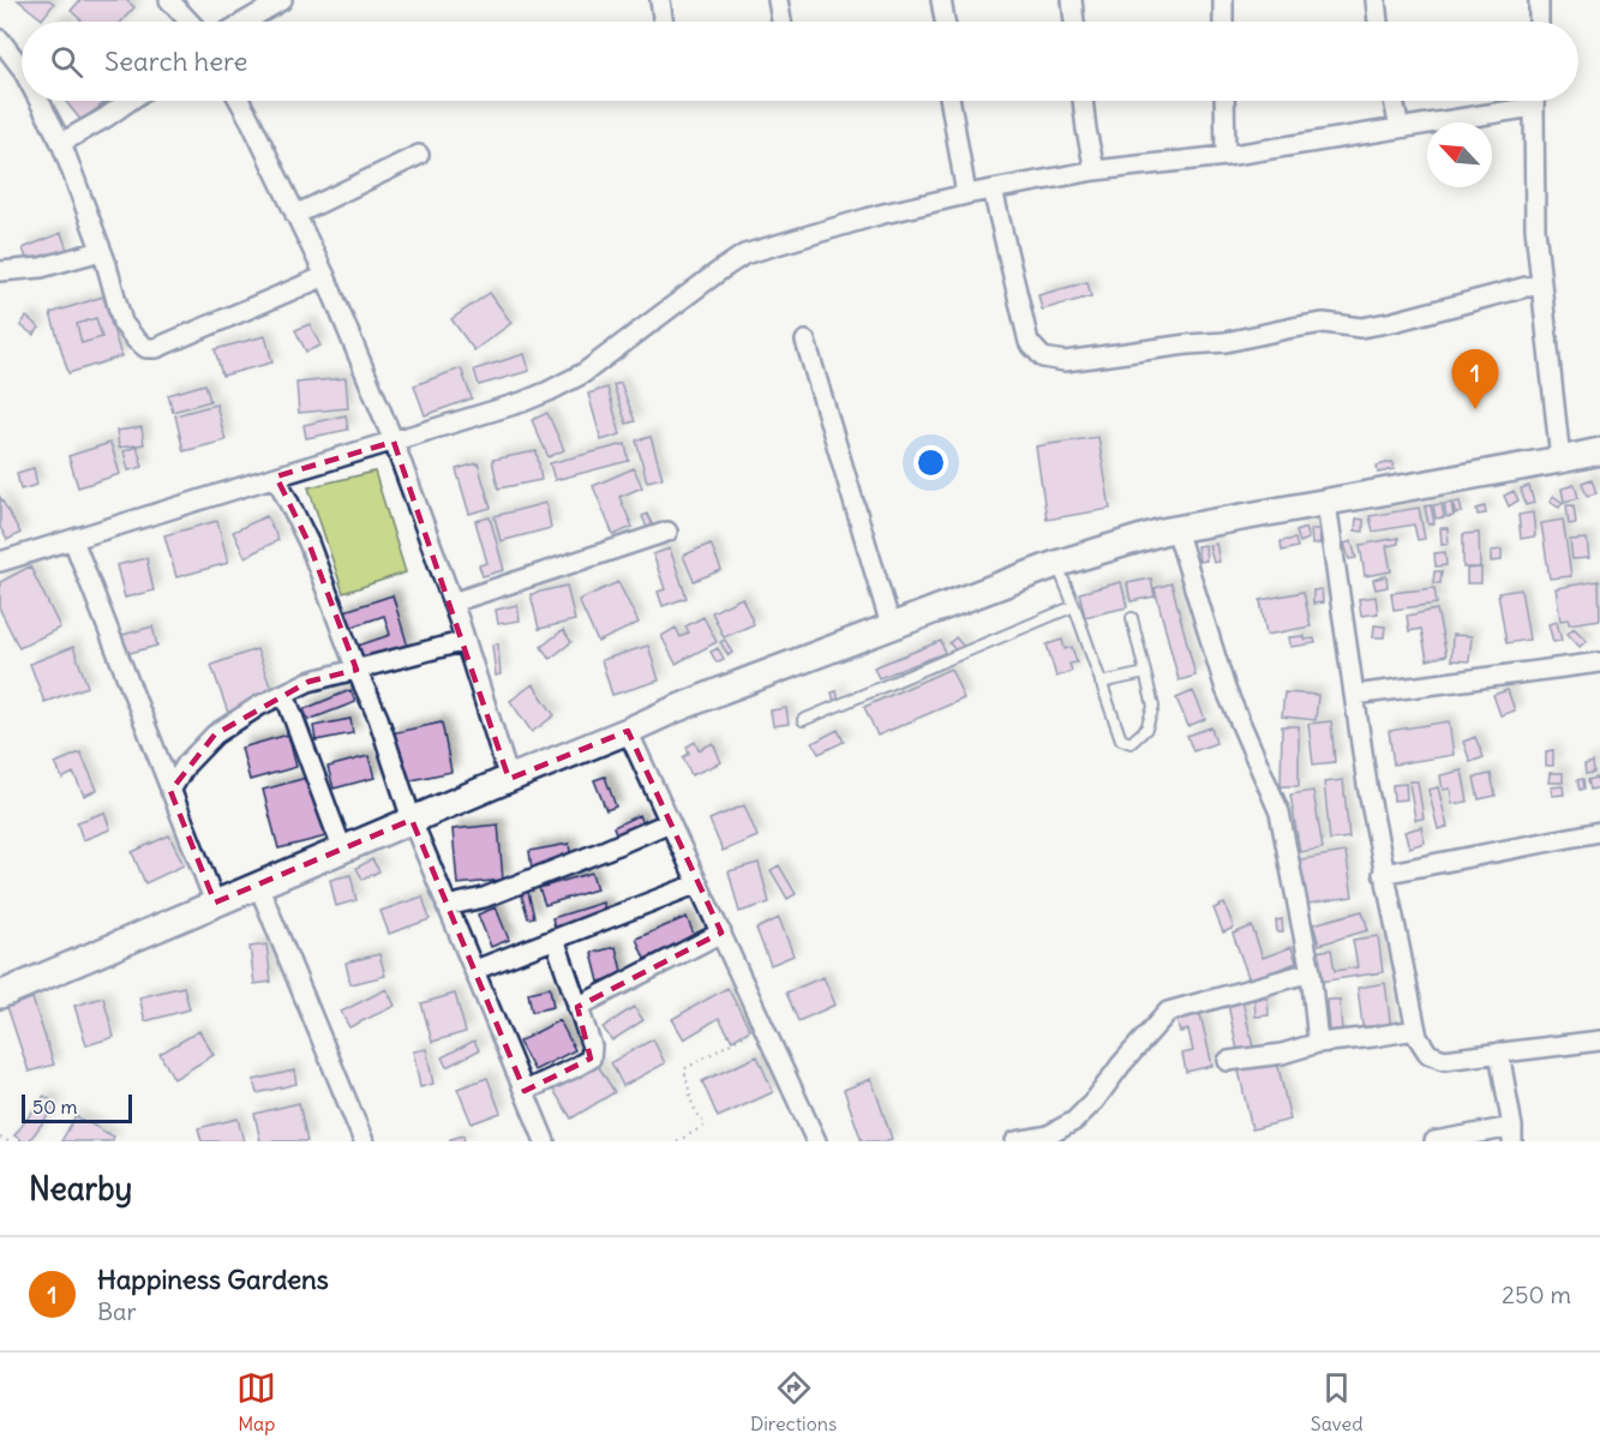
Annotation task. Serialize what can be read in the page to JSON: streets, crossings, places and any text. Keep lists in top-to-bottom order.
{
  "scale_bar": "50 m",
  "north": "top left",
  "page": {
    "search": "Search here",
    "pins": "1",
    "scale": "50 m",
    "heading": "Nearby",
    "list": [
      {
        "mark": "1",
        "name": "Happiness Gardens",
        "note": "Bar",
        "value": "250 m"
      }
    ],
    "nav": ["Map", "Directions", "Saved"]
  }
}
